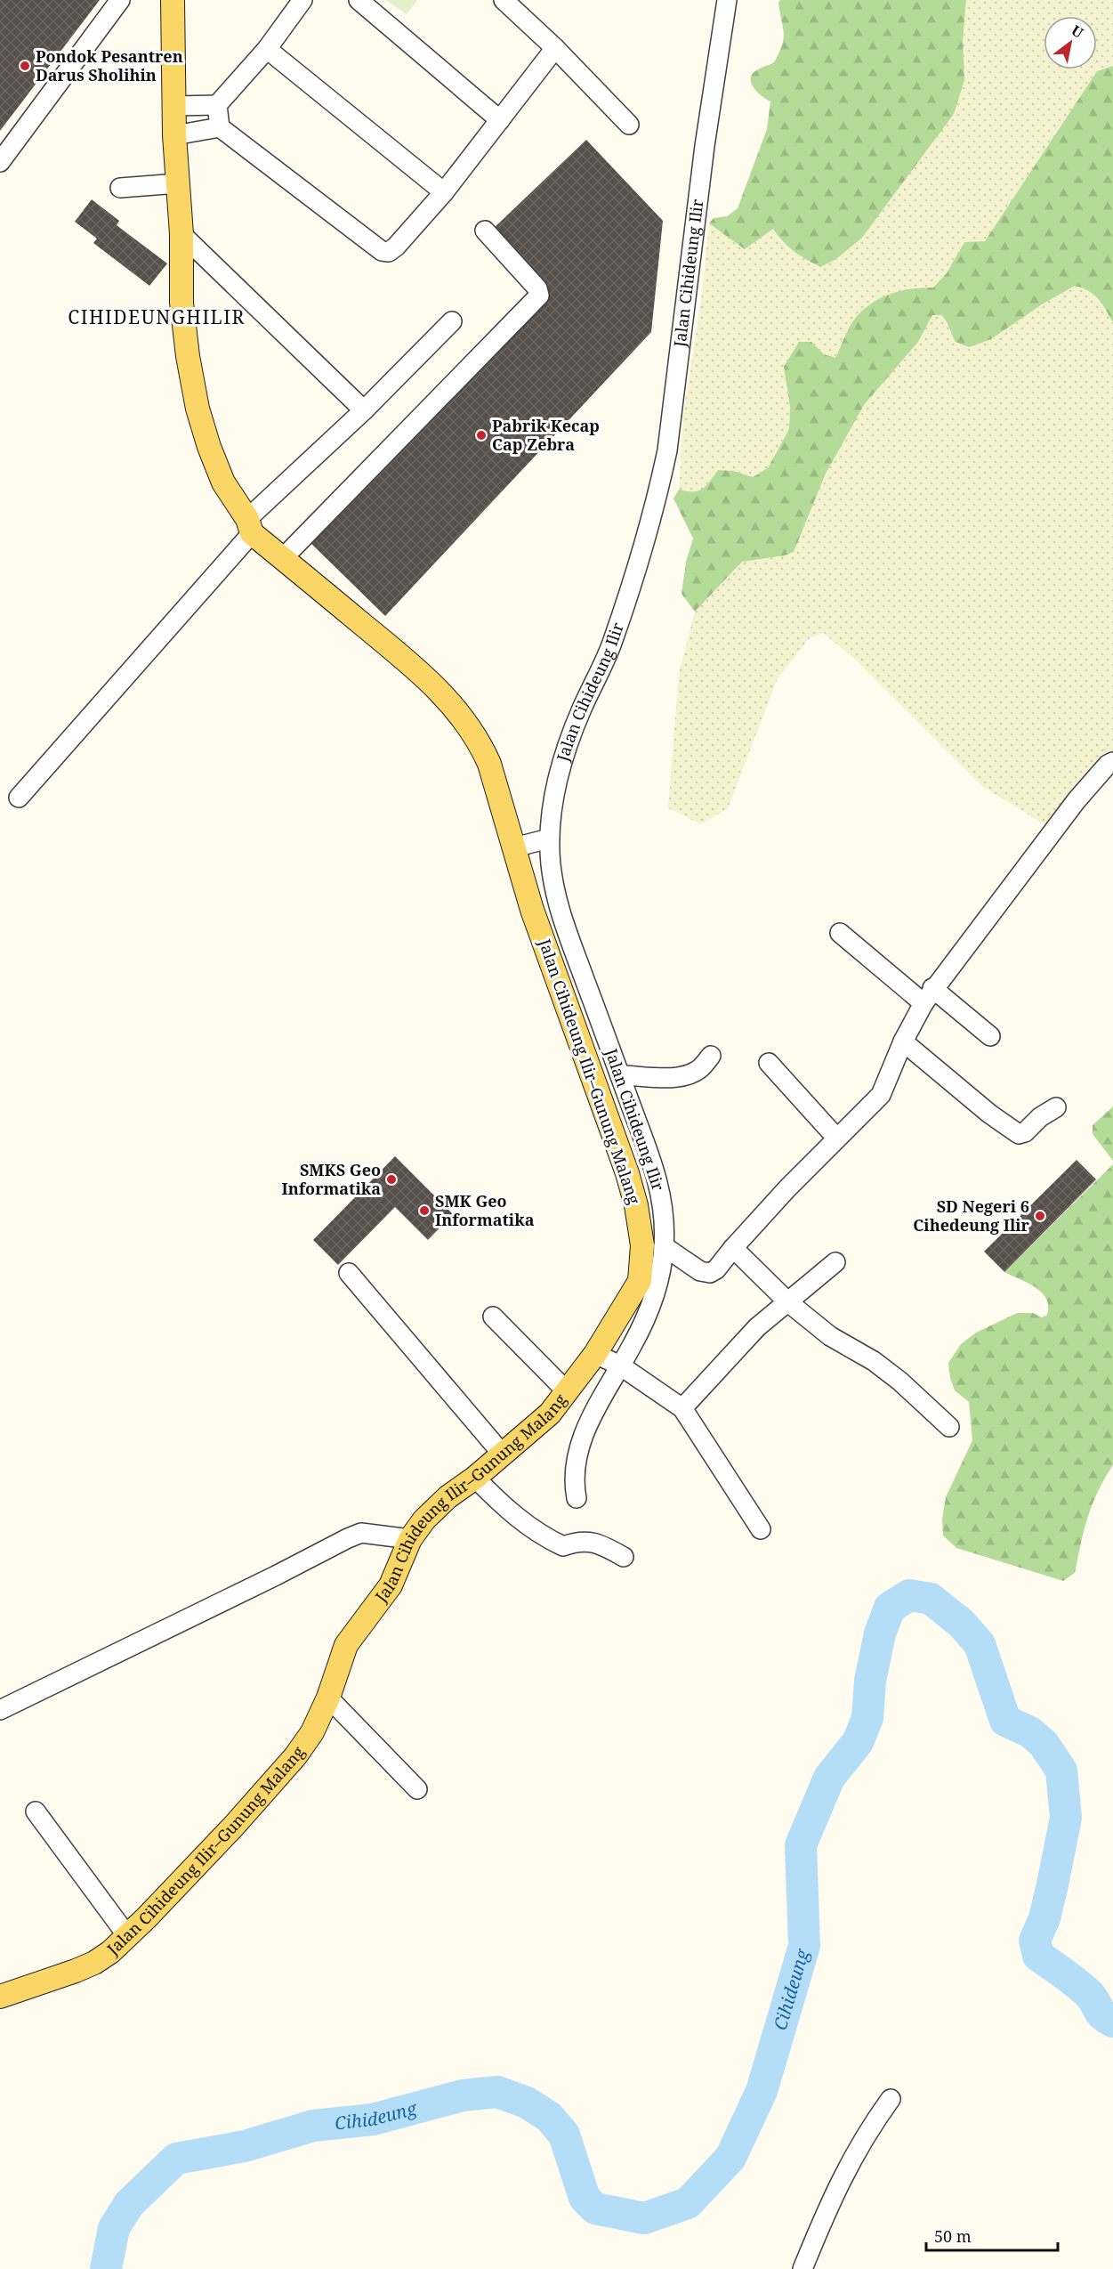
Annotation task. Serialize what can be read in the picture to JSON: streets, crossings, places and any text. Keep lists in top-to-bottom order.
{
  "streets": {
    "main road": ["Jalan Cihideung Ilir–Gunung Malang"],
    "street": ["Jalan Cihideung Ilir"]
  },
  "crossings": [
    ["Jalan Cihideung Ilir", "Jalan Cihideung Ilir–Gunung Malang"]
  ],
  "districts": ["CIHIDEUNGHILIR"],
  "water": ["Cihideung"],
  "places": [
    "Pondok Pesantren Darus Sholihin",
    "Pabrik Kecap Cap Zebra",
    "SMKS Geo Informatika",
    "SMK Geo Informatika",
    "SD Negeri 6 Cihedeung Ilir"
  ],
  "scale_bar": "50 m",
  "north": "top right"
}
